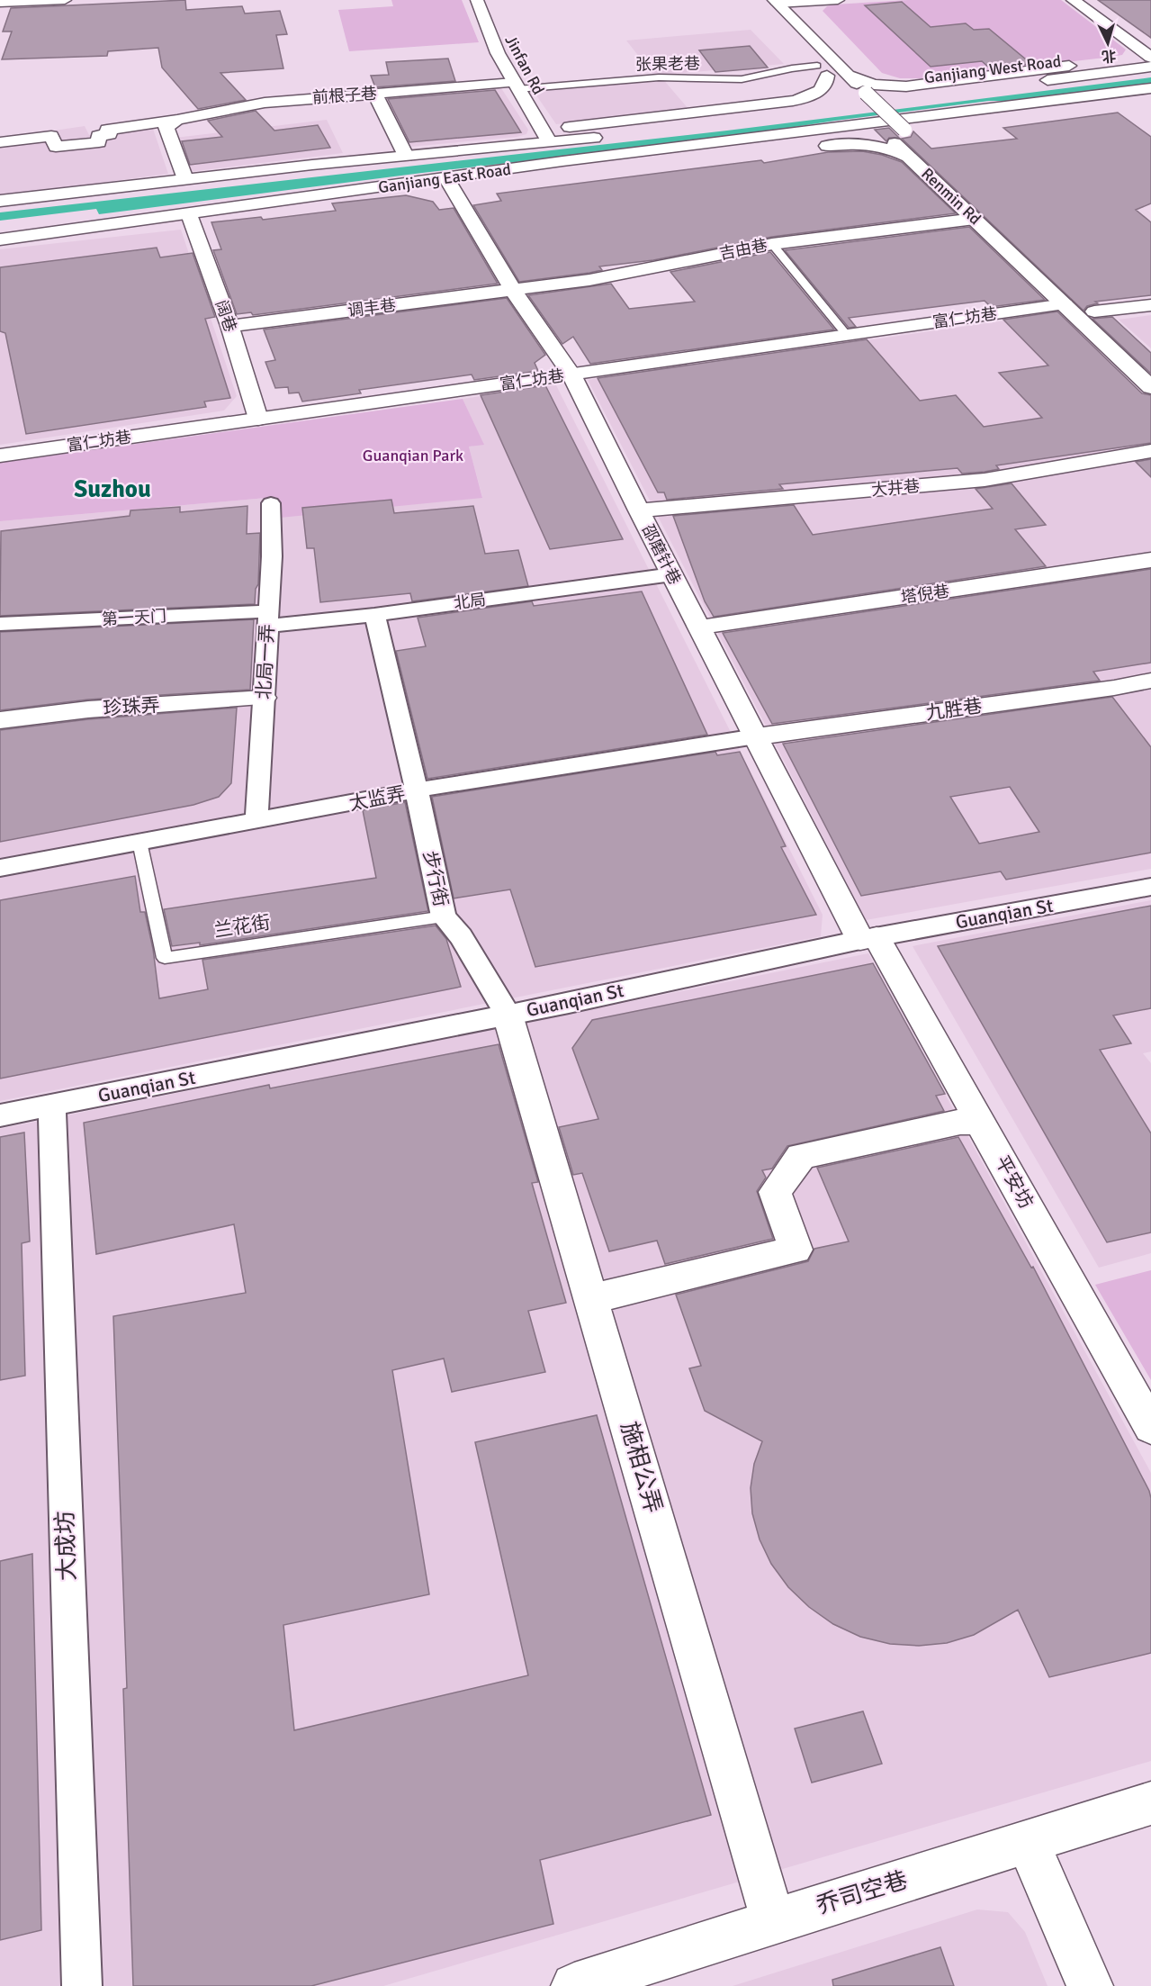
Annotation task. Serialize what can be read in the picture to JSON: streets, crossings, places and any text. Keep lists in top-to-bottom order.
{
  "streets": {
    "street": [
      "Jinfan Rd",
      "Ganjiang West Road",
      "前根子巷",
      "Ganjiang East Road",
      "Renmin Rd",
      "吉由巷",
      "调丰巷",
      "阔巷",
      "富仁坊巷",
      "大井巷",
      "邵磨针巷",
      "塔倪巷",
      "北局",
      "第一天门",
      "北局一弄",
      "珍珠弄",
      "九胜巷",
      "太监弄",
      "步行街",
      "Guanqian St",
      "平安坊",
      "施相公弄",
      "大成坊",
      "乔司空巷"
    ],
    "lane": ["张果老巷", "兰花街"]
  },
  "crossings": [
    ["张果老巷", "Jinfan Rd"],
    ["张果老巷", "前根子巷"],
    ["Jinfan Rd", "前根子巷"],
    ["Jinfan Rd", "Ganjiang East Road"],
    ["Ganjiang West Road", "Renmin Rd"],
    ["Ganjiang East Road", "Renmin Rd"],
    ["Ganjiang East Road", "阔巷"],
    ["Ganjiang East Road", "邵磨针巷"],
    ["Renmin Rd", "吉由巷"],
    ["Renmin Rd", "富仁坊巷"],
    ["吉由巷", "调丰巷"],
    ["吉由巷", "邵磨针巷"],
    ["调丰巷", "阔巷"],
    ["调丰巷", "邵磨针巷"],
    ["阔巷", "富仁坊巷"],
    ["富仁坊巷", "邵磨针巷"],
    ["大井巷", "邵磨针巷"],
    ["邵磨针巷", "塔倪巷"],
    ["邵磨针巷", "北局"],
    ["邵磨针巷", "九胜巷"],
    ["邵磨针巷", "太监弄"],
    ["邵磨针巷", "Guanqian St"],
    ["邵磨针巷", "平安坊"],
    ["北局", "第一天门"],
    ["北局", "北局一弄"],
    ["北局", "步行街"],
    ["第一天门", "北局一弄"],
    ["北局一弄", "珍珠弄"],
    ["北局一弄", "太监弄"],
    ["九胜巷", "太监弄"],
    ["太监弄", "步行街"],
    ["太监弄", "兰花街"],
    ["步行街", "Guanqian St"],
    ["步行街", "兰花街"],
    ["步行街", "施相公弄"],
    ["Guanqian St", "平安坊"],
    ["Guanqian St", "施相公弄"],
    ["Guanqian St", "大成坊"],
    ["施相公弄", "乔司空巷"]
  ],
  "districts": ["Suzhou"],
  "parks": ["Guanqian Park"],
  "north": "bottom"
}
